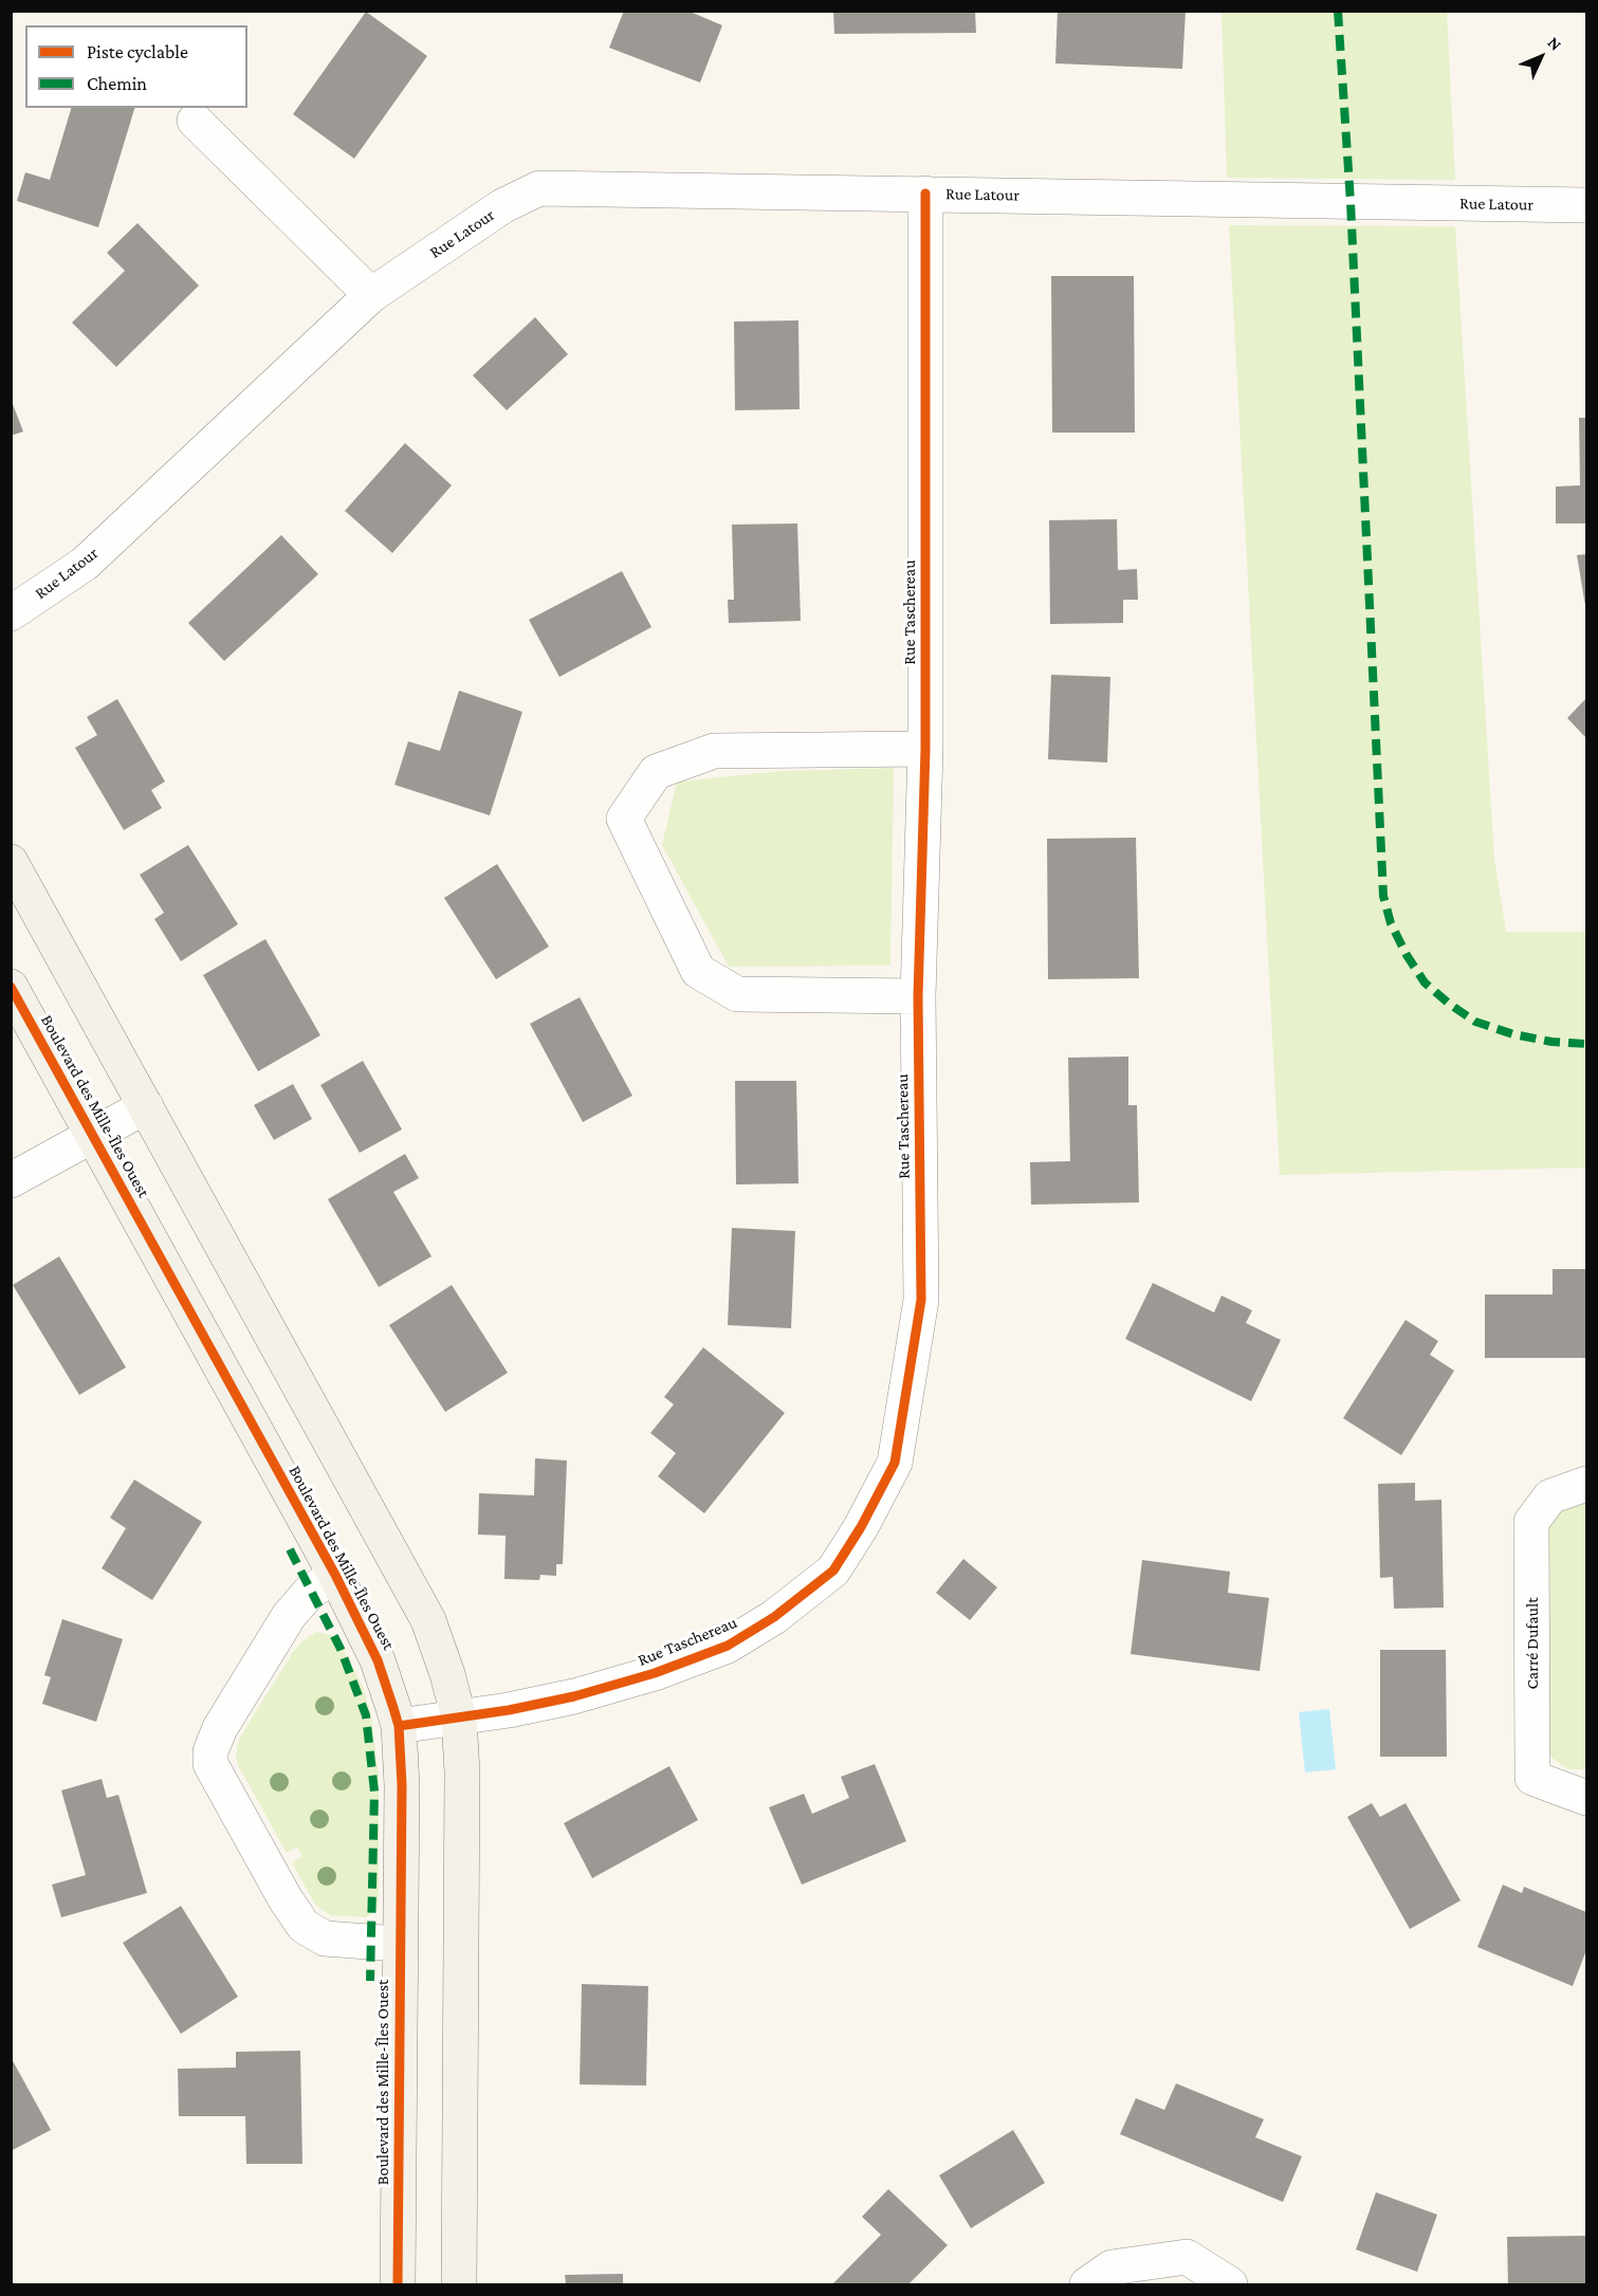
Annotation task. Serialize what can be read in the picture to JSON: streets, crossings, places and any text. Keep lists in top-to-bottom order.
{
  "streets": {
    "street": [
      "Rue Latour",
      "Rue Taschereau",
      "Boulevard des Mille-Îles Ouest",
      "Carré Dufault"
    ]
  },
  "crossings": [
    ["Rue Latour", "Rue Taschereau"],
    ["Rue Taschereau", "Boulevard des Mille-Îles Ouest"]
  ],
  "legend": ["Piste cyclable", "Chemin"],
  "north": "top right"
}
